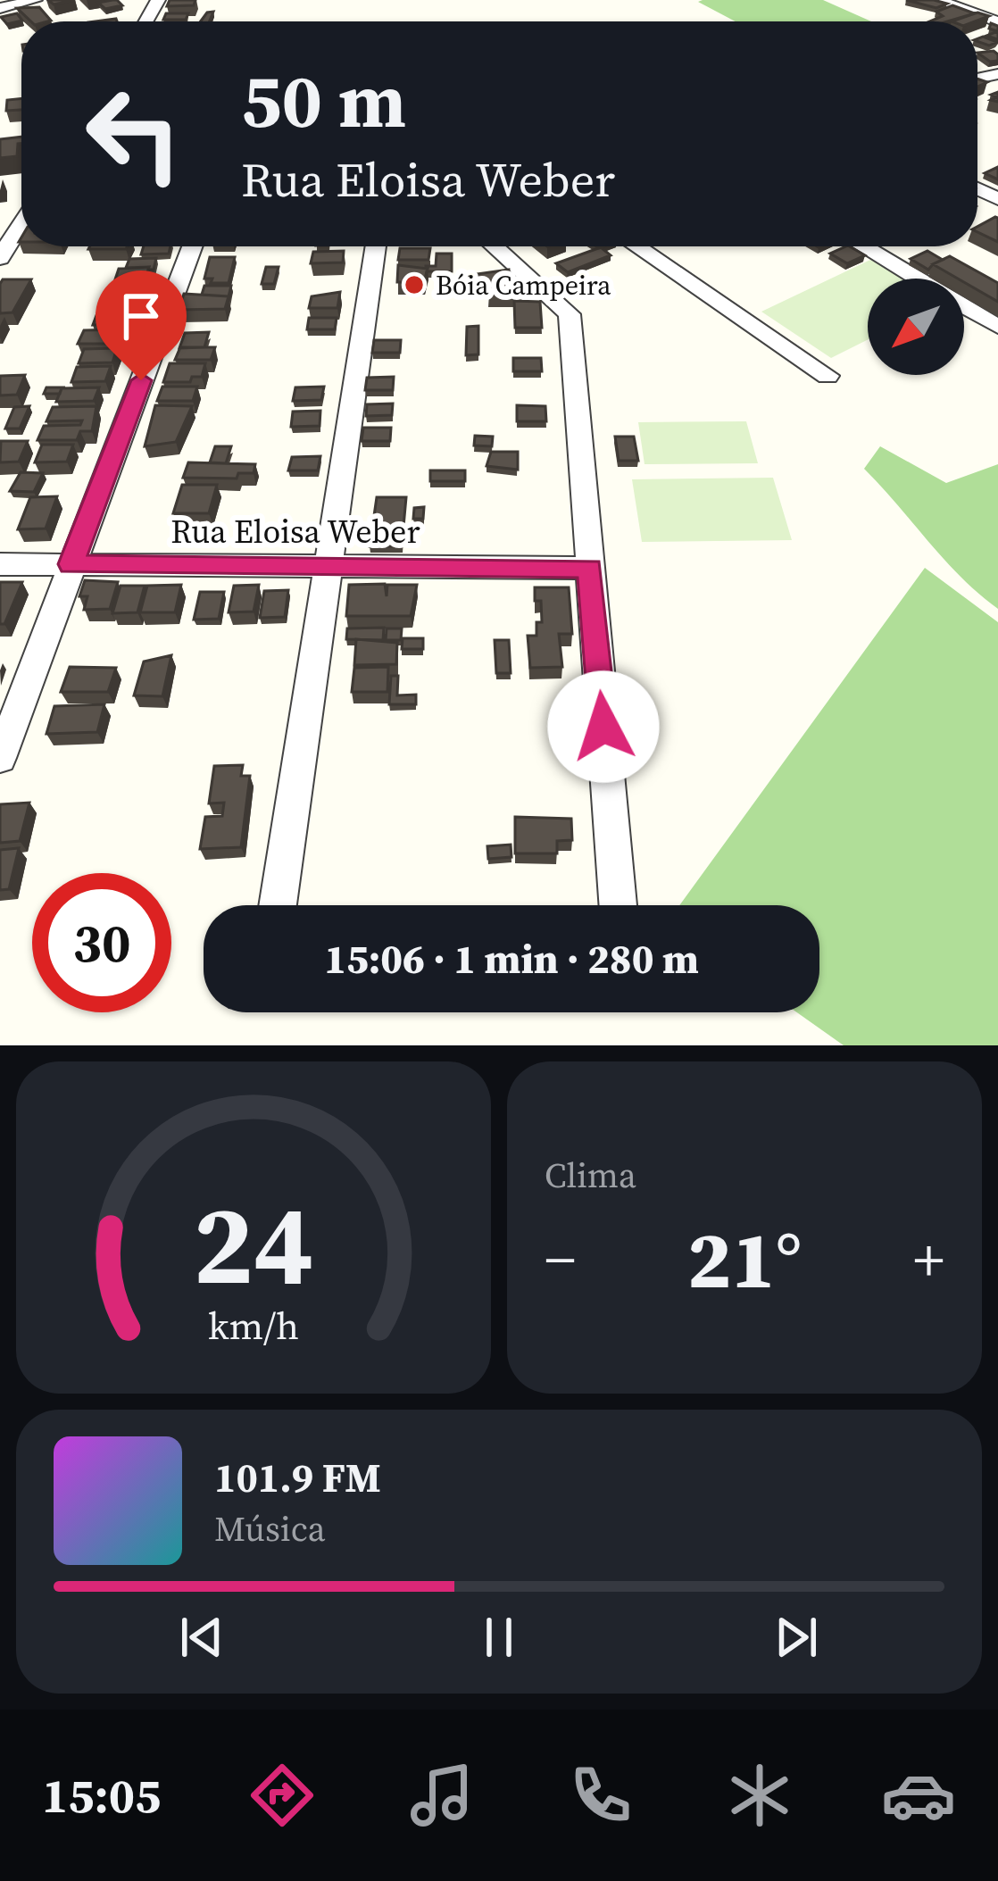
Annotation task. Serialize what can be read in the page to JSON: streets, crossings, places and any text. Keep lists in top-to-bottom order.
{
  "streets": {
    "street": ["Rua Eloisa Weber"]
  },
  "places": ["Bóia Campeira"],
  "north": "bottom left",
  "page": {
    "turn": ["50 m", "Rua Eloisa Weber"],
    "limit": "30",
    "trip": "15:06 · 1 min · 280 m",
    "tile": "Clima",
    "heat": ["−", "21°", "+"],
    "song": ["101.9 FM", "Música"],
    "tabs": "15:05",
    "gauge": ["24", "km/h"]
  }
}
